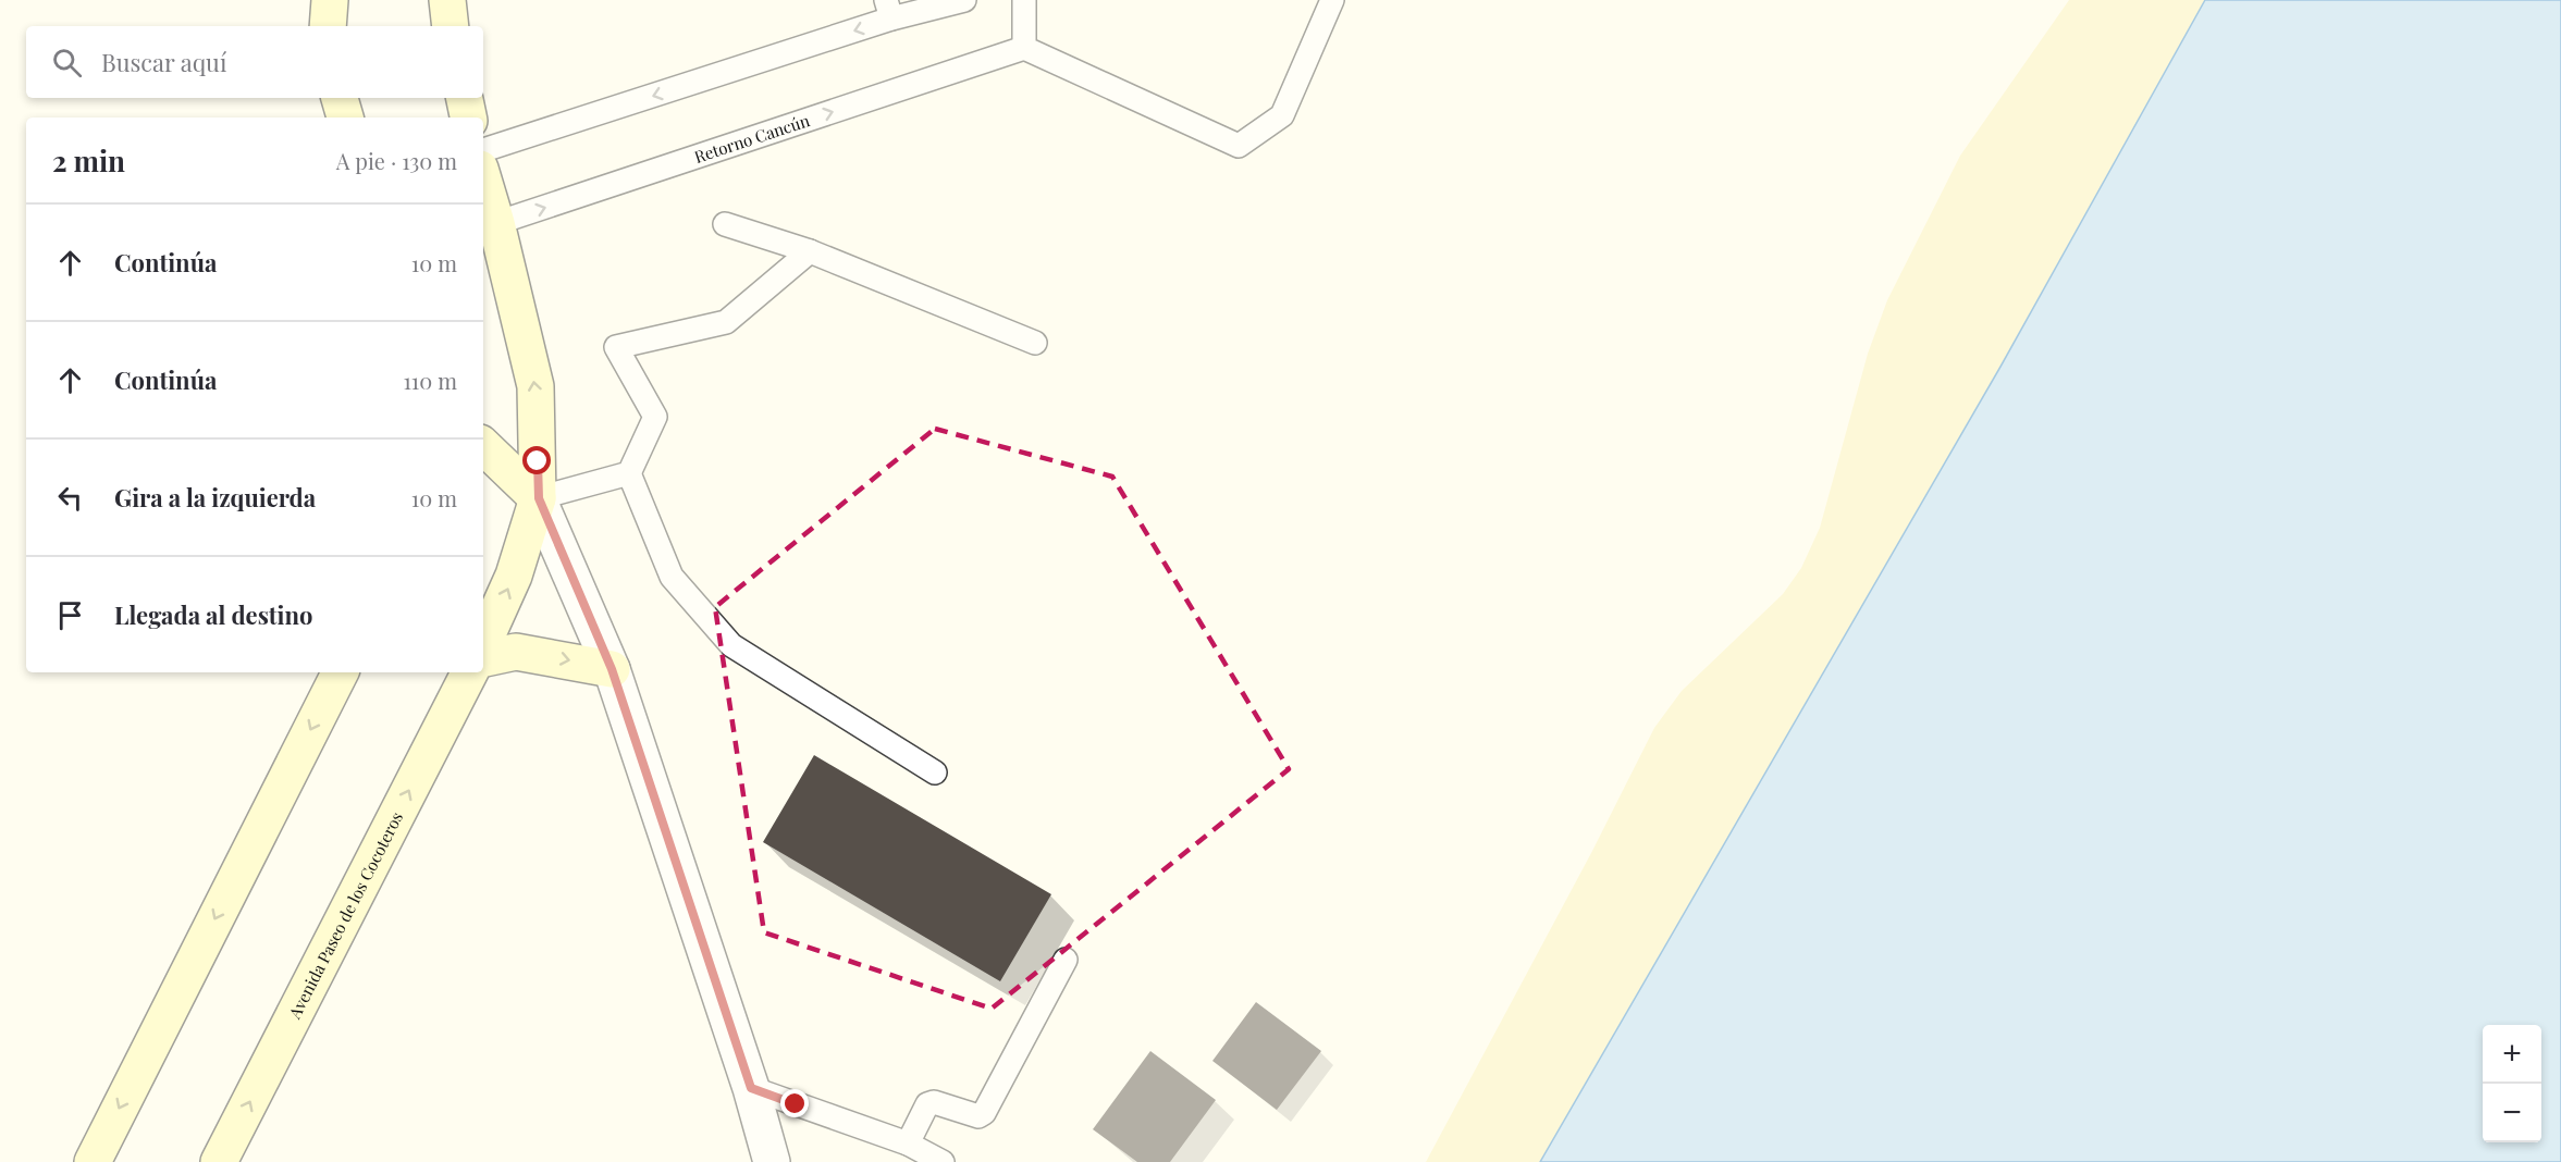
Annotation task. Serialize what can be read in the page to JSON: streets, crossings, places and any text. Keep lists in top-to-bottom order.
{
  "streets": {
    "main road": ["Avenida Paseo de los Cocoteros"],
    "lane": ["Retorno Cancún"]
  },
  "page": {
    "search": "Buscar aquí",
    "heading": ["2 min", "A pie · 130 m"],
    "list": [
      ["Continúa", "10 m"],
      ["Continúa", "110 m"],
      ["Gira a la izquierda", "10 m"],
      "Llegada al destino"
    ],
    "map_buttons": ["+", "−"]
  }
}
